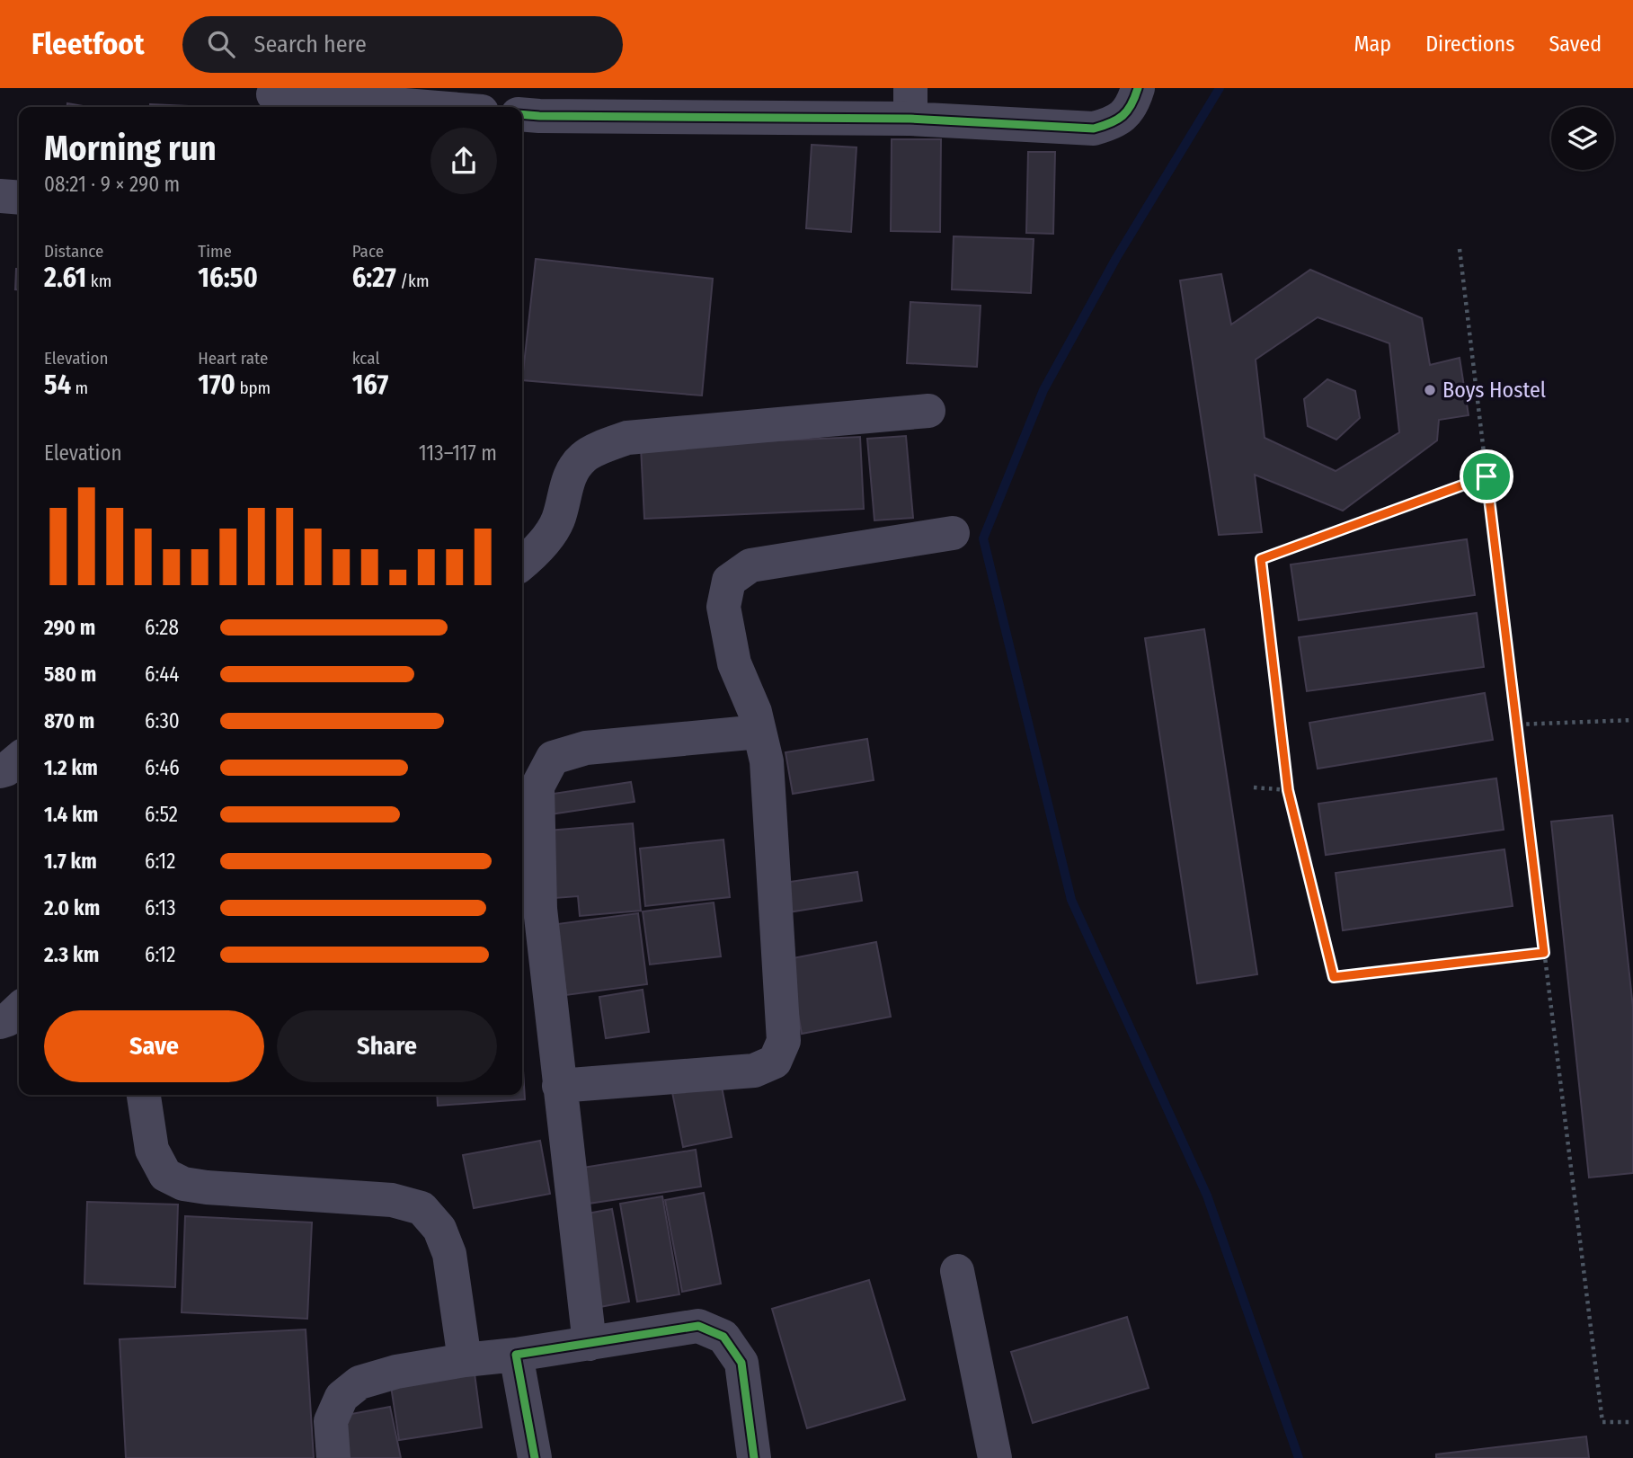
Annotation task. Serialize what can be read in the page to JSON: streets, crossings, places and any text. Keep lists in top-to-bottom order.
{
  "places": ["Boys Hostel"],
  "page": {
    "header": "Fleetfoot",
    "search": "Search here",
    "nav": ["Map", "Directions", "Saved"],
    "heading": ["Morning run", "08:21 · 9 × 290 m"],
    "stats": [
      ["Distance", "2.61 km"],
      ["Time", "16:50"],
      ["Pace", "6:27 /km"],
      ["Elevation", "54 m"],
      ["Heart rate", "170 bpm"],
      ["kcal", "167"]
    ],
    "chart": ["Elevation", "113–117 m"],
    "list": [
      {
        "name": "290 m",
        "note": "6:28"
      },
      {
        "name": "580 m",
        "note": "6:44"
      },
      {
        "name": "870 m",
        "note": "6:30"
      },
      {
        "name": "1.2 km",
        "note": "6:46"
      },
      {
        "name": "1.4 km",
        "note": "6:52"
      },
      {
        "name": "1.7 km",
        "note": "6:12"
      },
      {
        "name": "2.0 km",
        "note": "6:13"
      },
      {
        "name": "2.3 km",
        "note": "6:12"
      }
    ],
    "buttons": ["Save", "Share"]
  }
}
